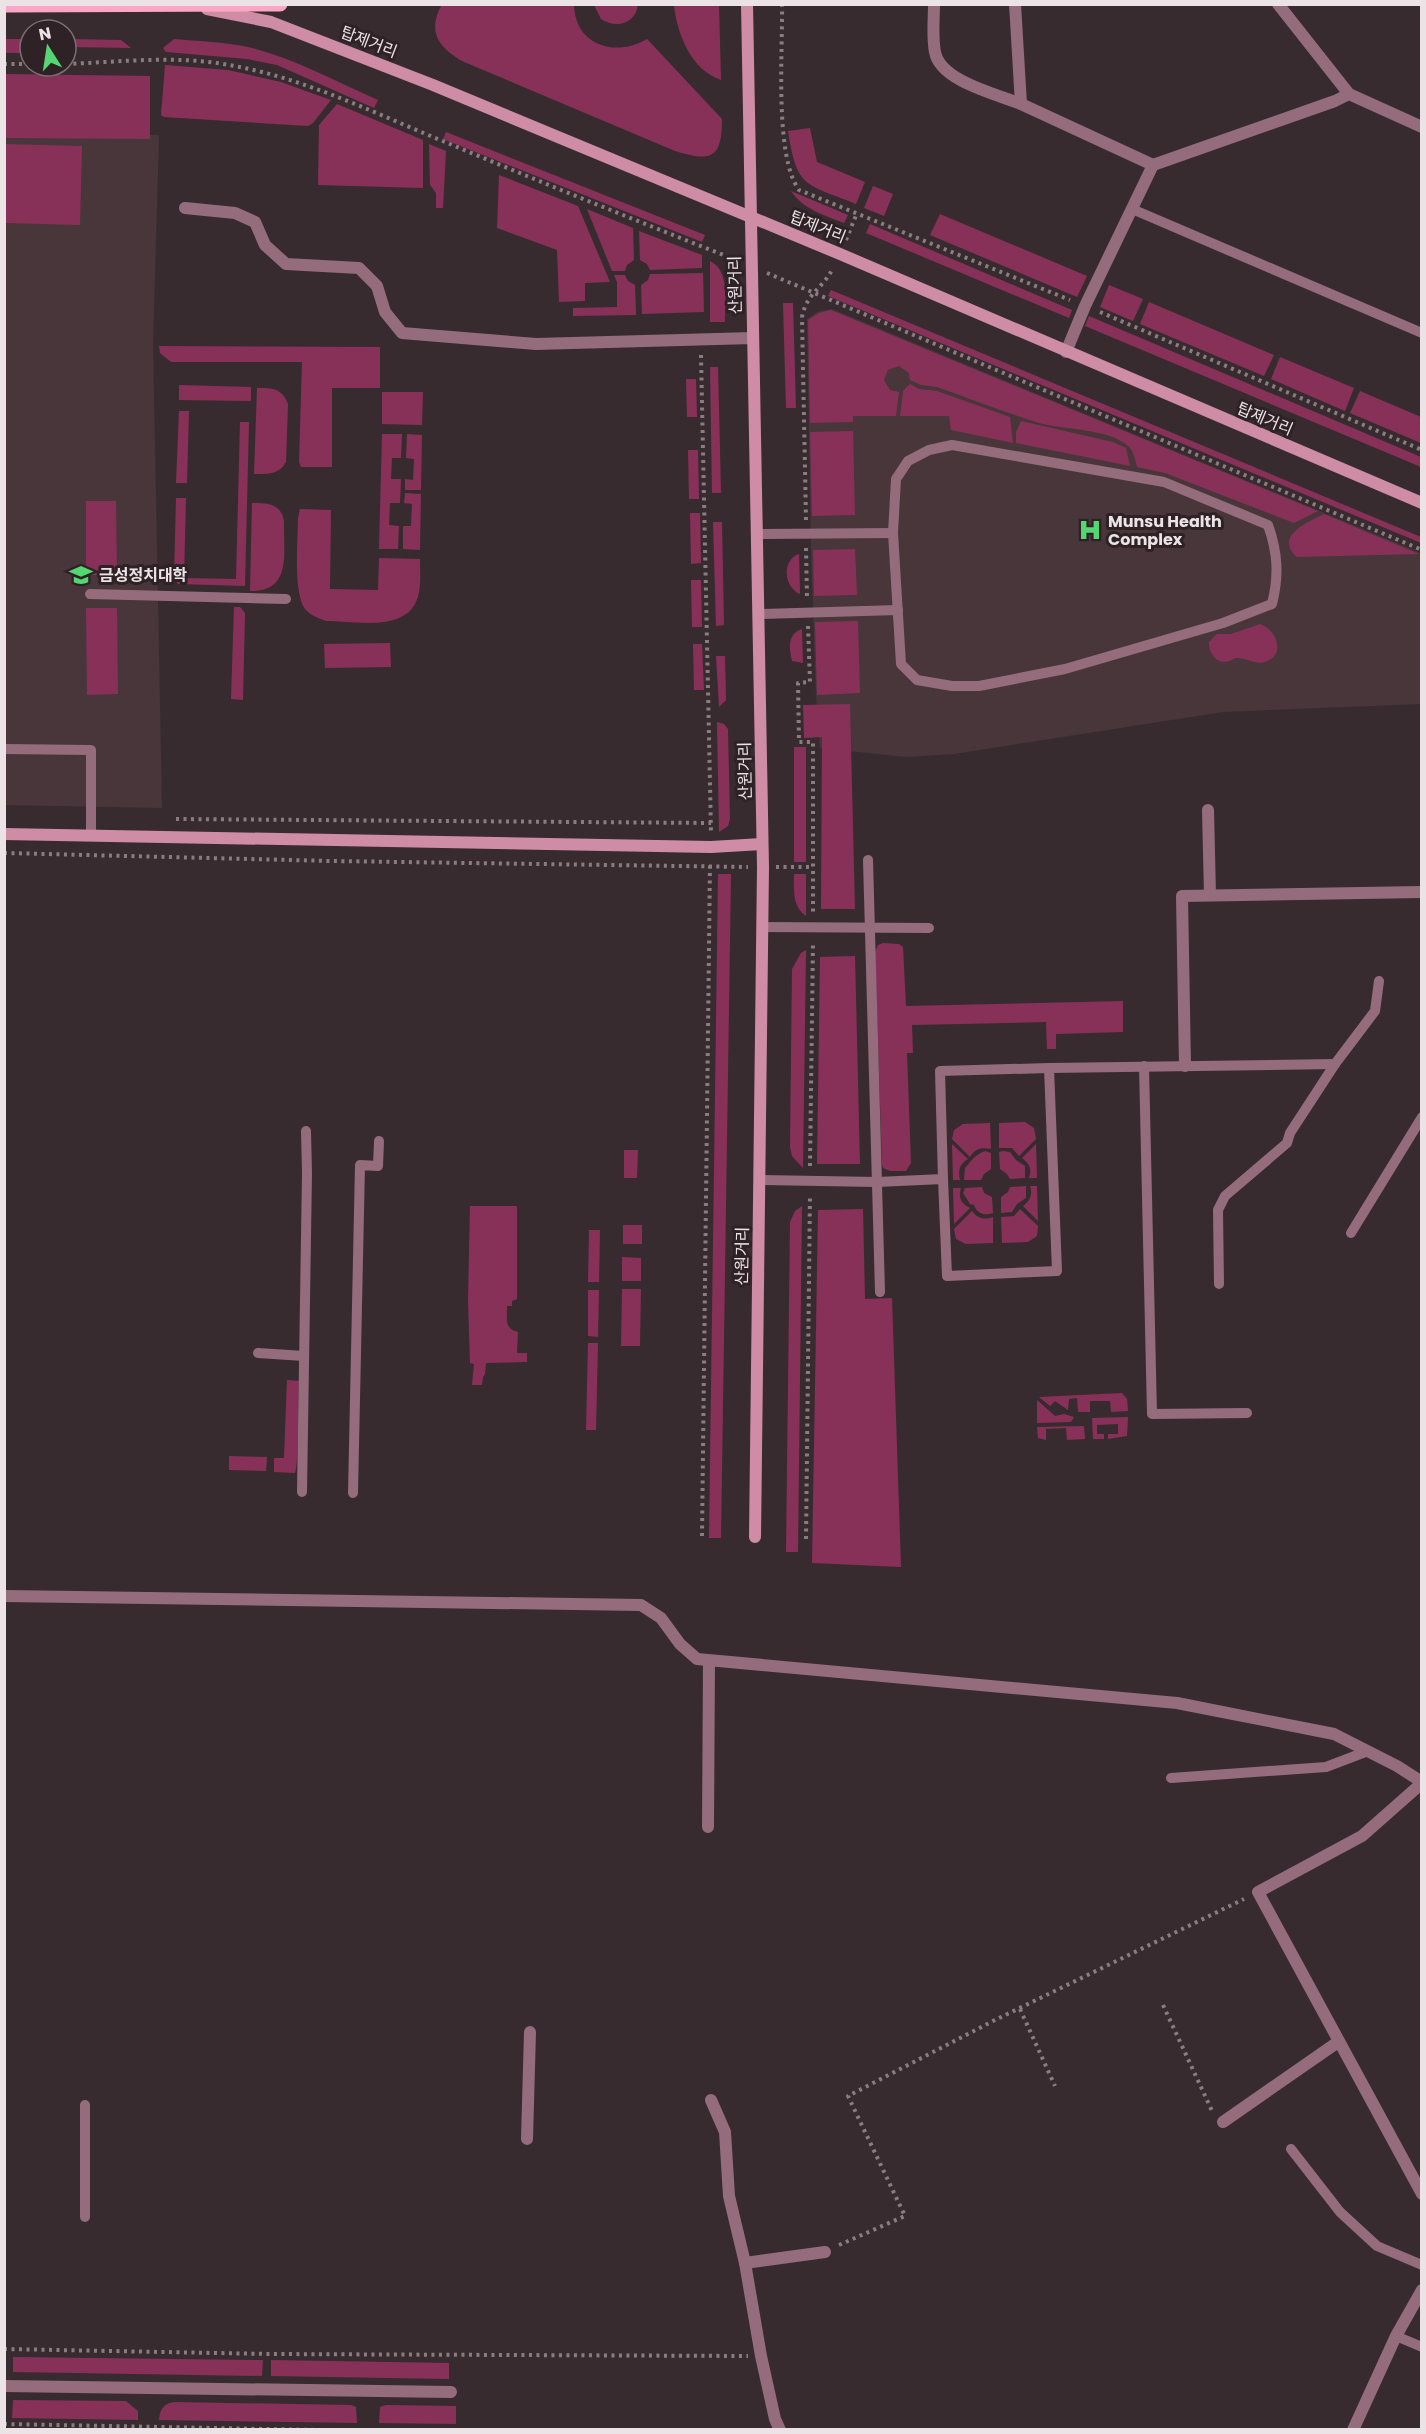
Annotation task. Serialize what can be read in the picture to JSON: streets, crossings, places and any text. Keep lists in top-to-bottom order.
{
  "streets": {
    "main road": ["탑제거리", "산원거리"]
  },
  "crossings": [
    ["탑제거리", "산원거리"]
  ],
  "places": {
    "hospital": ["Munsu Health Complex"],
    "school or university": ["금성정치대학"]
  },
  "north": "top"
}
